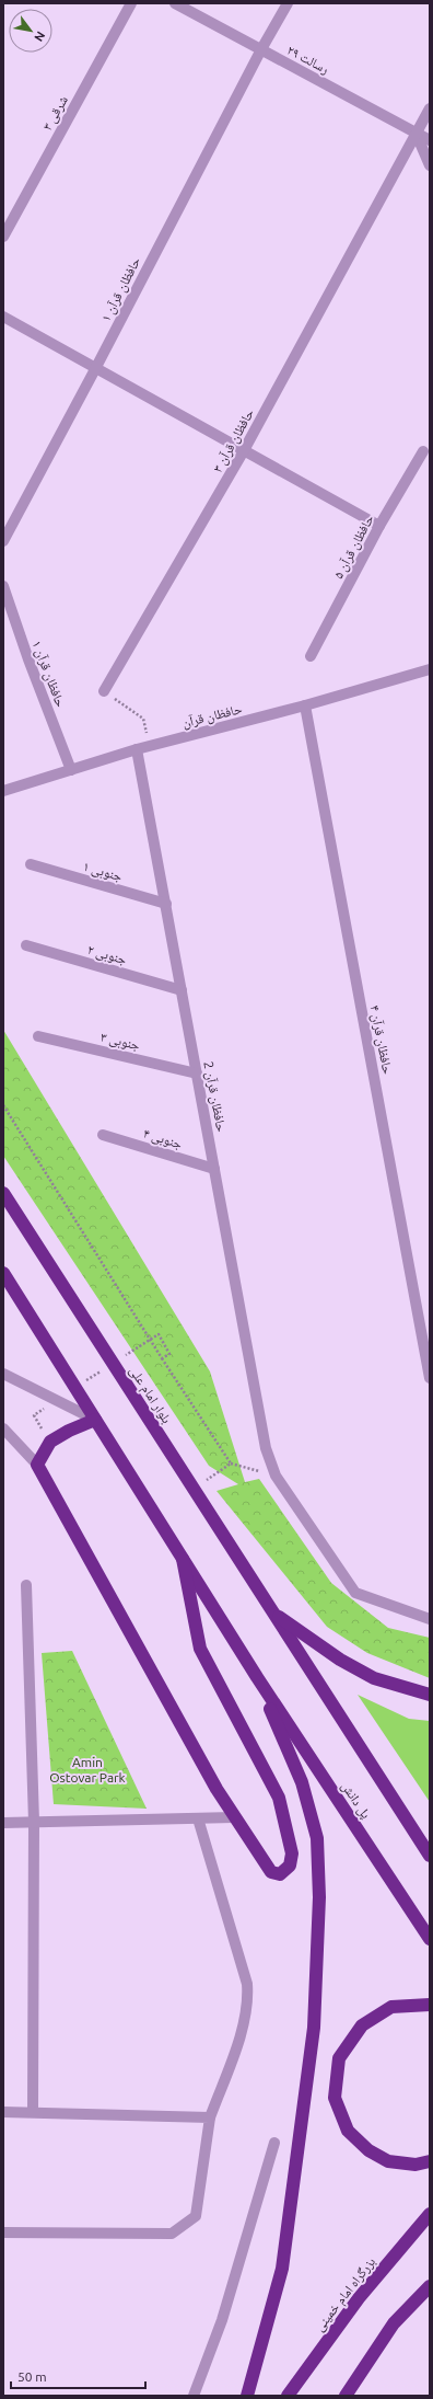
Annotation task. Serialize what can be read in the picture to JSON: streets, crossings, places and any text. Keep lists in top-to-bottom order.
{
  "streets": {
    "highway": ["بلوار امام علی", "پل دانش", "بزرگراه امام خمینی"],
    "street": [
      "رسالت ۲۹",
      "۳ شرقی",
      "حافظان قرآن ۱",
      "حافظان قرآن ۳",
      "حافظان قرآن ۵",
      "حافظان قرآن",
      "جنوبی ۱",
      "جنوبی ۲",
      "حافظان قرآن ۴",
      "جنوبی ۳",
      "حافظان قرآن 2",
      "جنوبی ۴"
    ]
  },
  "crossings": [
    ["رسالت ۲۹", "حافظان قرآن ۱"],
    ["رسالت ۲۹", "حافظان قرآن ۳"],
    ["حافظان قرآن ۱", "حافظان قرآن"],
    ["حافظان قرآن", "حافظان قرآن ۴"],
    ["حافظان قرآن", "حافظان قرآن 2"],
    ["جنوبی ۱", "حافظان قرآن 2"],
    ["جنوبی ۲", "حافظان قرآن 2"],
    ["جنوبی ۳", "حافظان قرآن 2"],
    ["حافظان قرآن 2", "جنوبی ۴"]
  ],
  "parks": ["Amin Ostovar Park"],
  "scale_bar": "50 m",
  "north": "bottom right"
}
